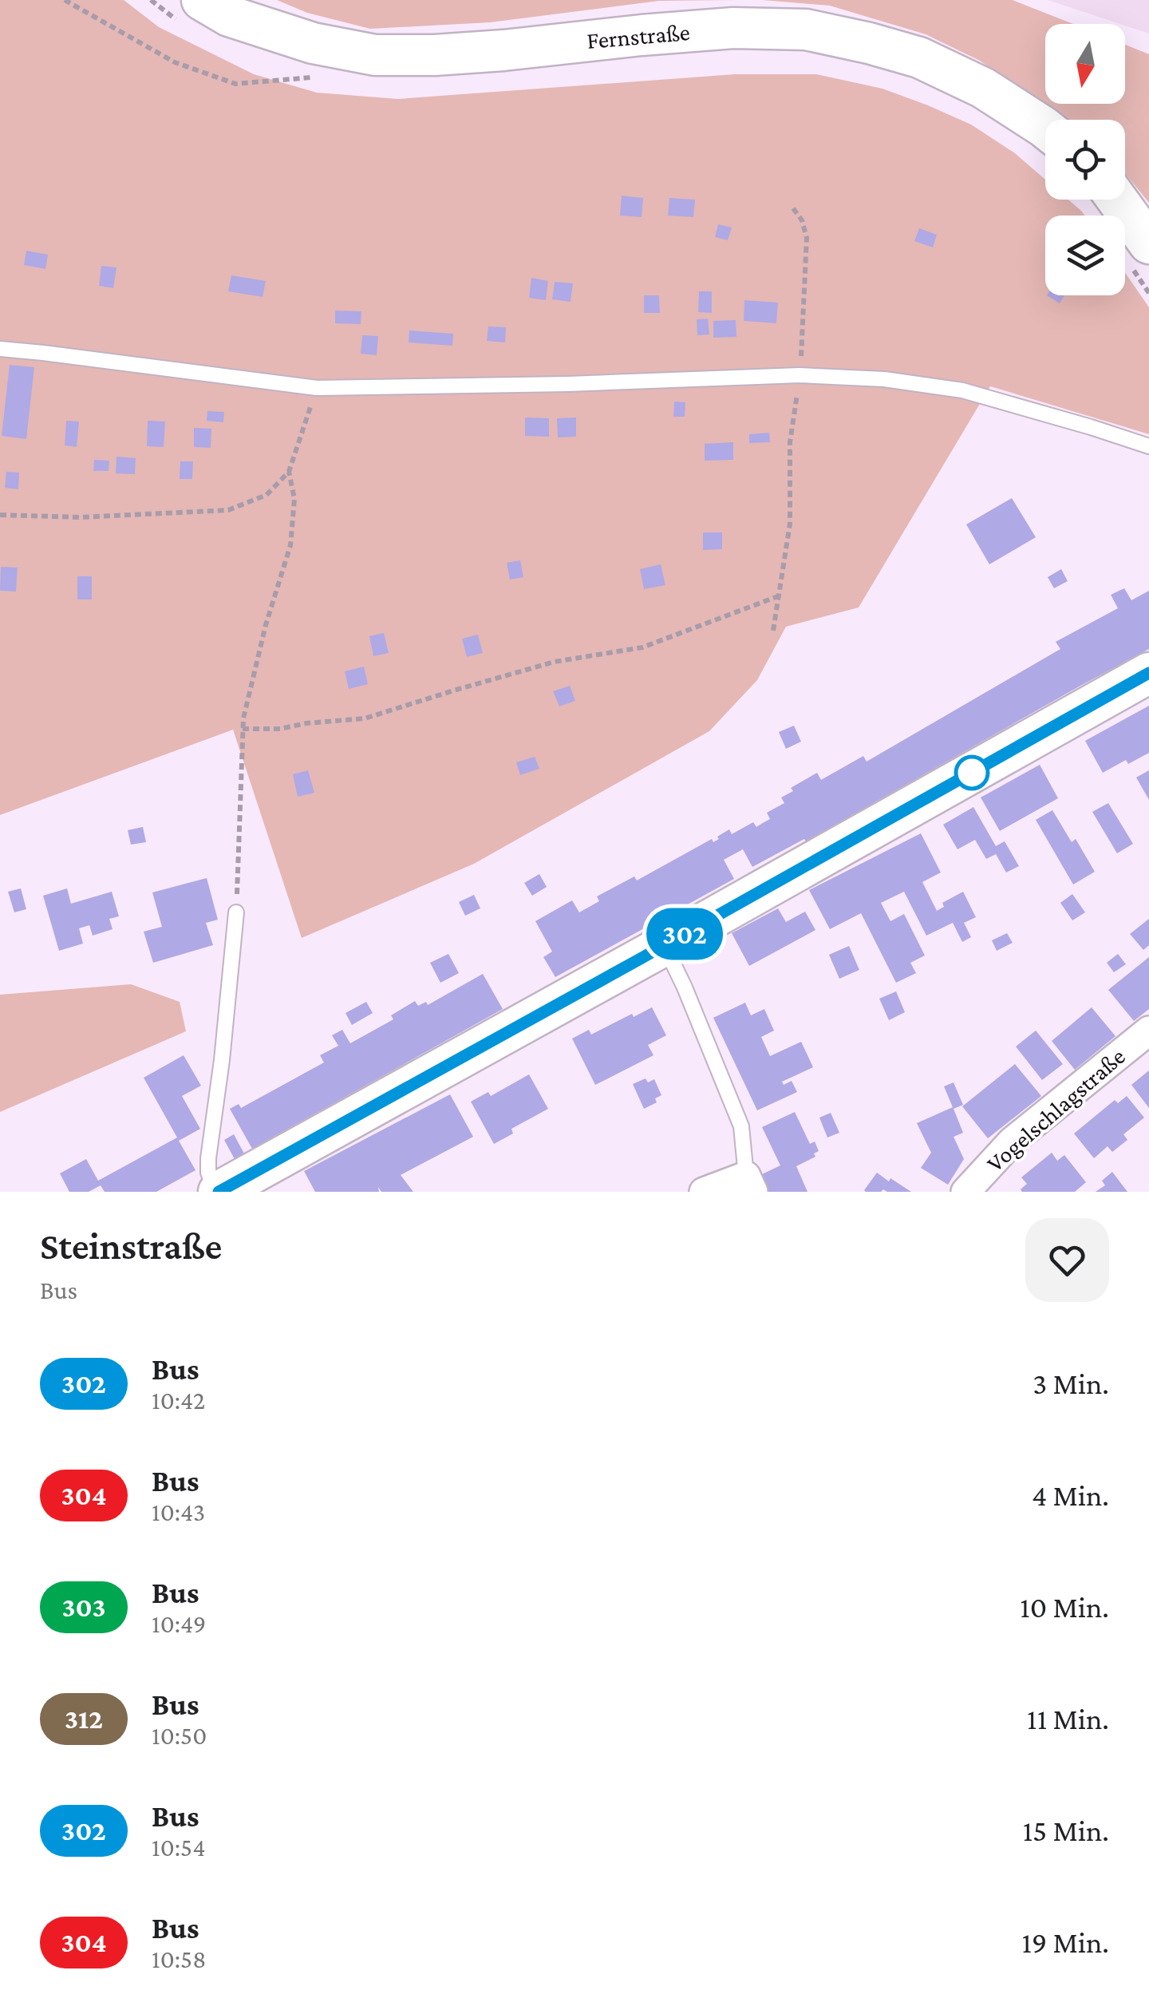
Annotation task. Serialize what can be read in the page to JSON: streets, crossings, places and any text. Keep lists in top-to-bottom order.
{
  "streets": {
    "street": ["Fernstraße", "Vogelschlagstraße"]
  },
  "lines": ["bus line 302"],
  "north": "bottom",
  "page": {
    "on_map": "302",
    "heading": ["Steinstraße", "Bus"],
    "list": [
      {
        "mark": "302",
        "name": "Bus",
        "note": "10:42",
        "value": "3 Min."
      },
      {
        "mark": "304",
        "name": "Bus",
        "note": "10:43",
        "value": "4 Min."
      },
      {
        "mark": "303",
        "name": "Bus",
        "note": "10:49",
        "value": "10 Min."
      },
      {
        "mark": "312",
        "name": "Bus",
        "note": "10:50",
        "value": "11 Min."
      },
      {
        "mark": "302",
        "name": "Bus",
        "note": "10:54",
        "value": "15 Min."
      },
      {
        "mark": "304",
        "name": "Bus",
        "note": "10:58",
        "value": "19 Min."
      }
    ]
  }
}
